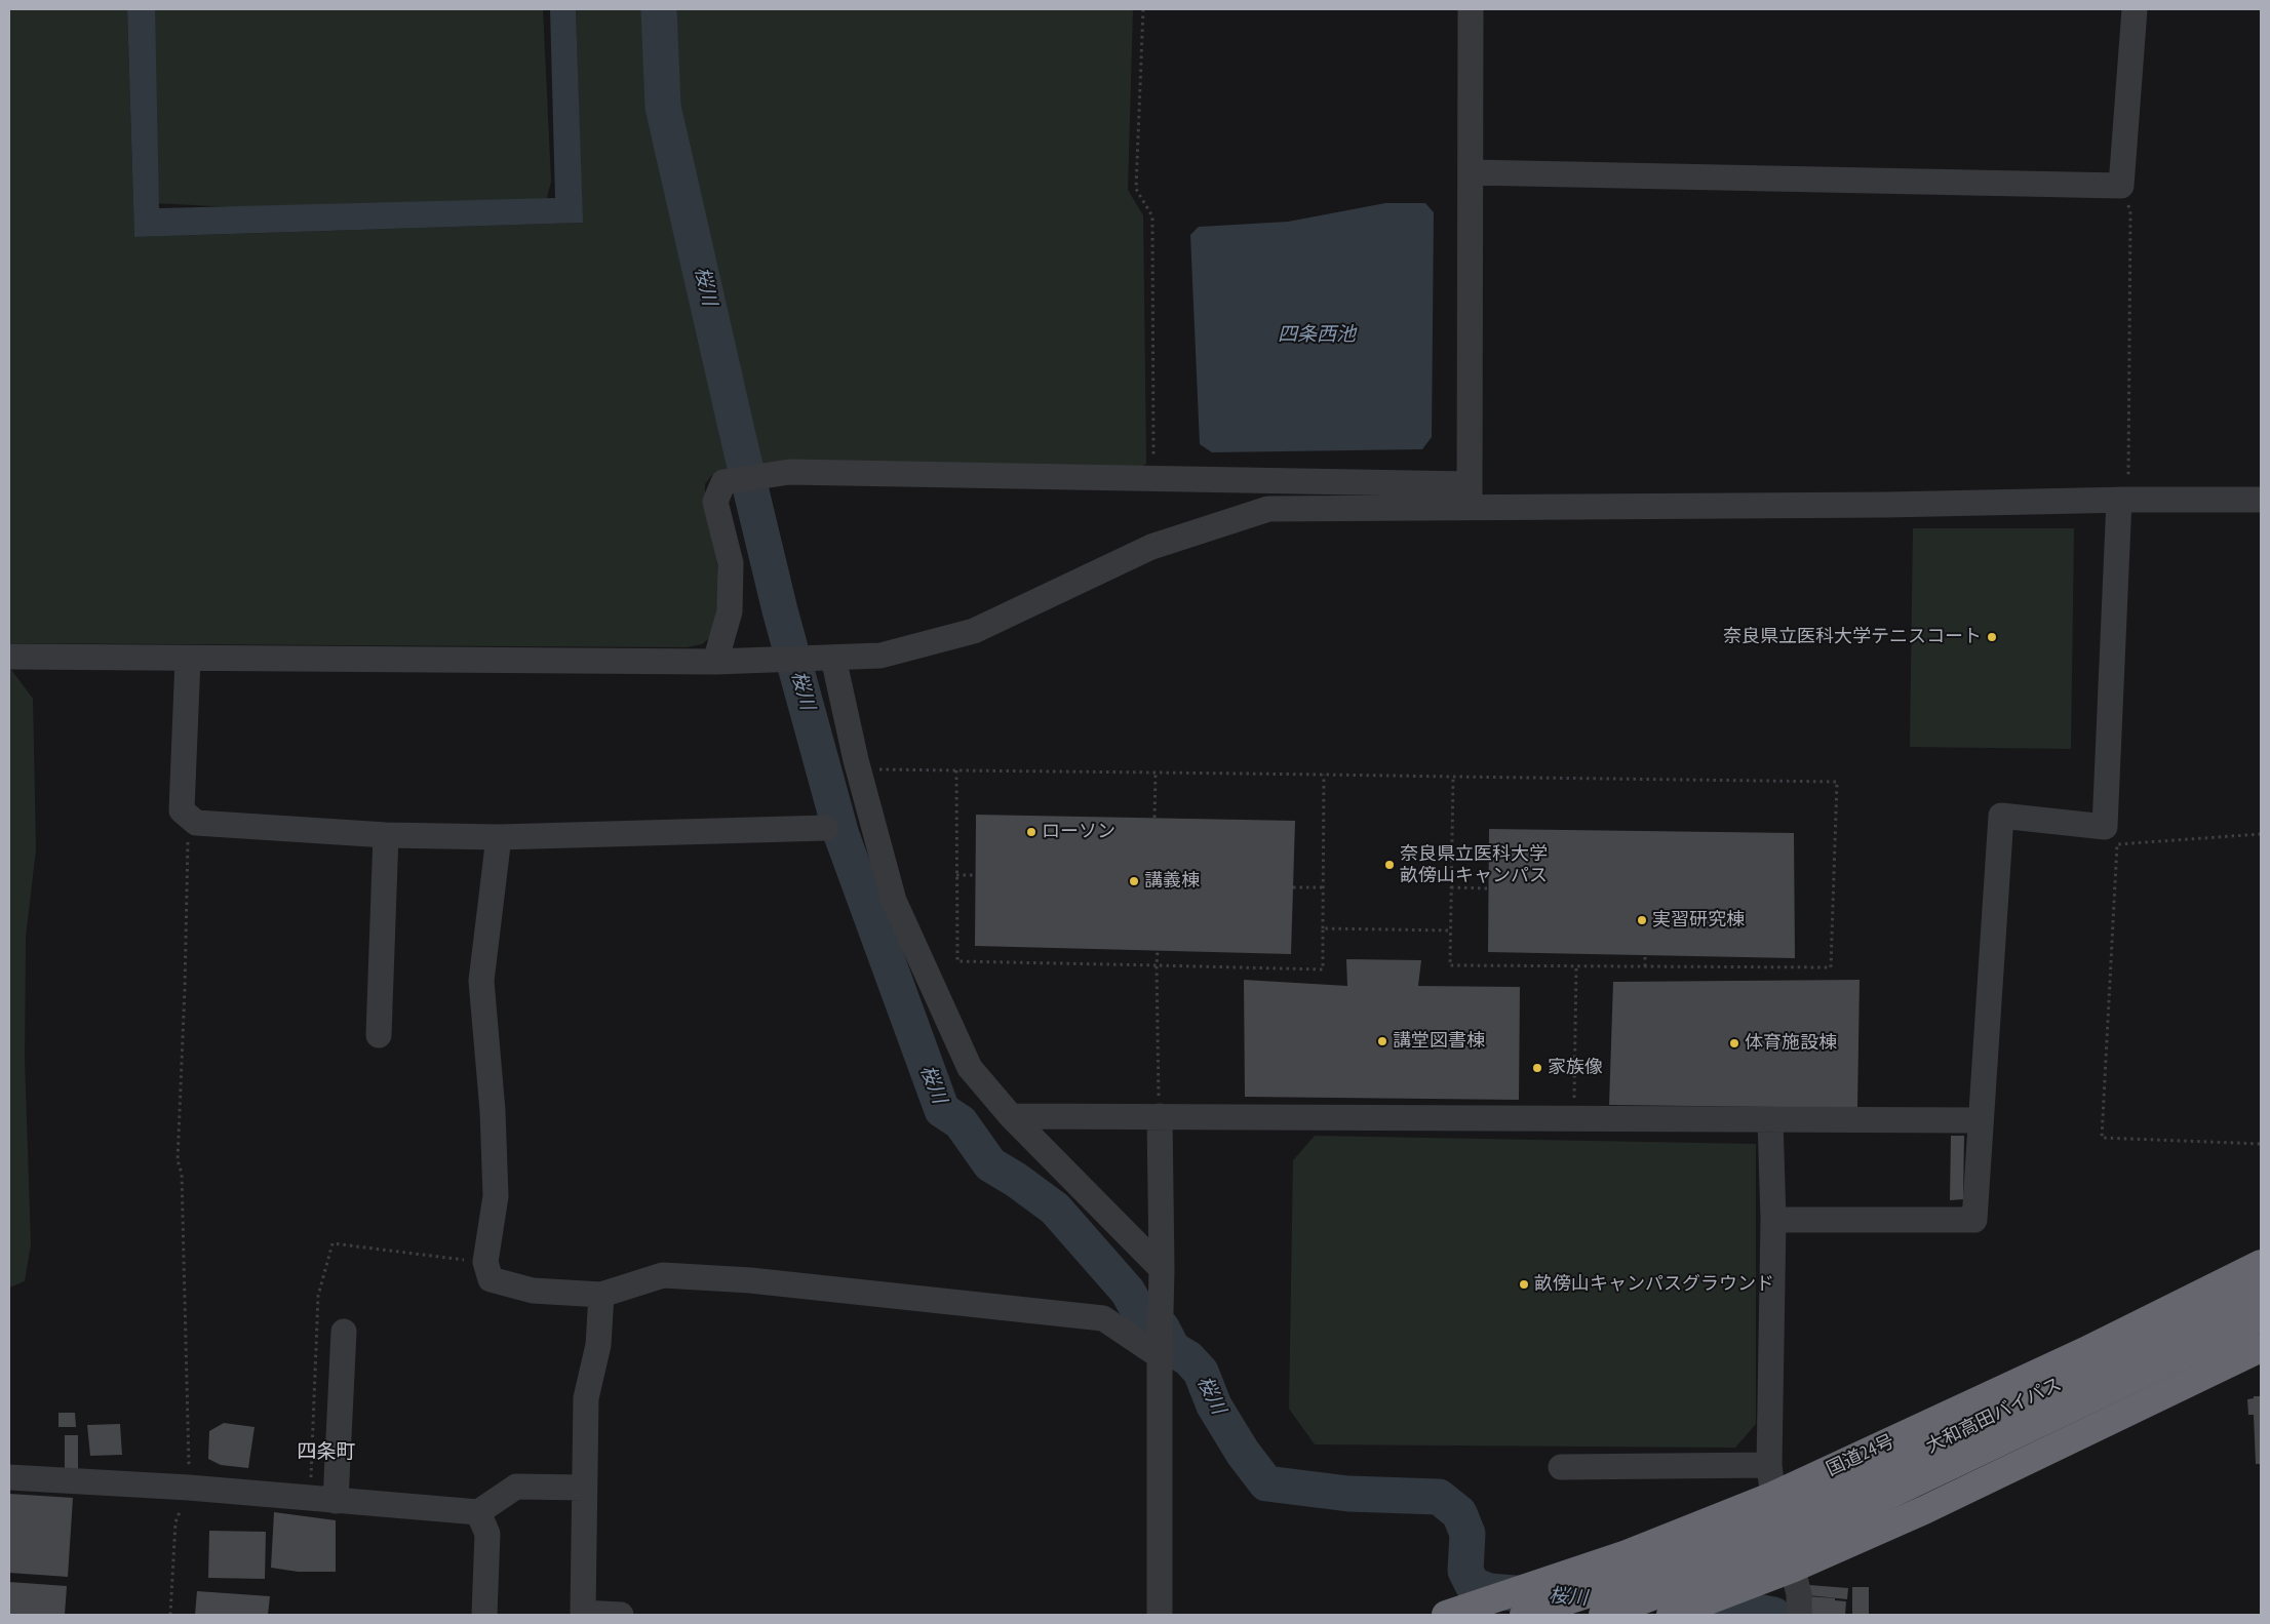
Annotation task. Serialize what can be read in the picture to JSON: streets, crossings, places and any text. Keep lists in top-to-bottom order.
{
  "streets": {
    "highway": ["大和高田バイパス", "国道24号"]
  },
  "districts": ["四条町"],
  "water": ["桜川", "四条西池"],
  "places": [
    "奈良県立医科大学テニスコート",
    "ローソン",
    "奈良県立医科大学 畝傍山キャンパス",
    "講義棟",
    "実習研究棟",
    "講堂図書棟",
    "体育施設棟",
    "家族像",
    "畝傍山キャンパスグラウンド"
  ]
}
